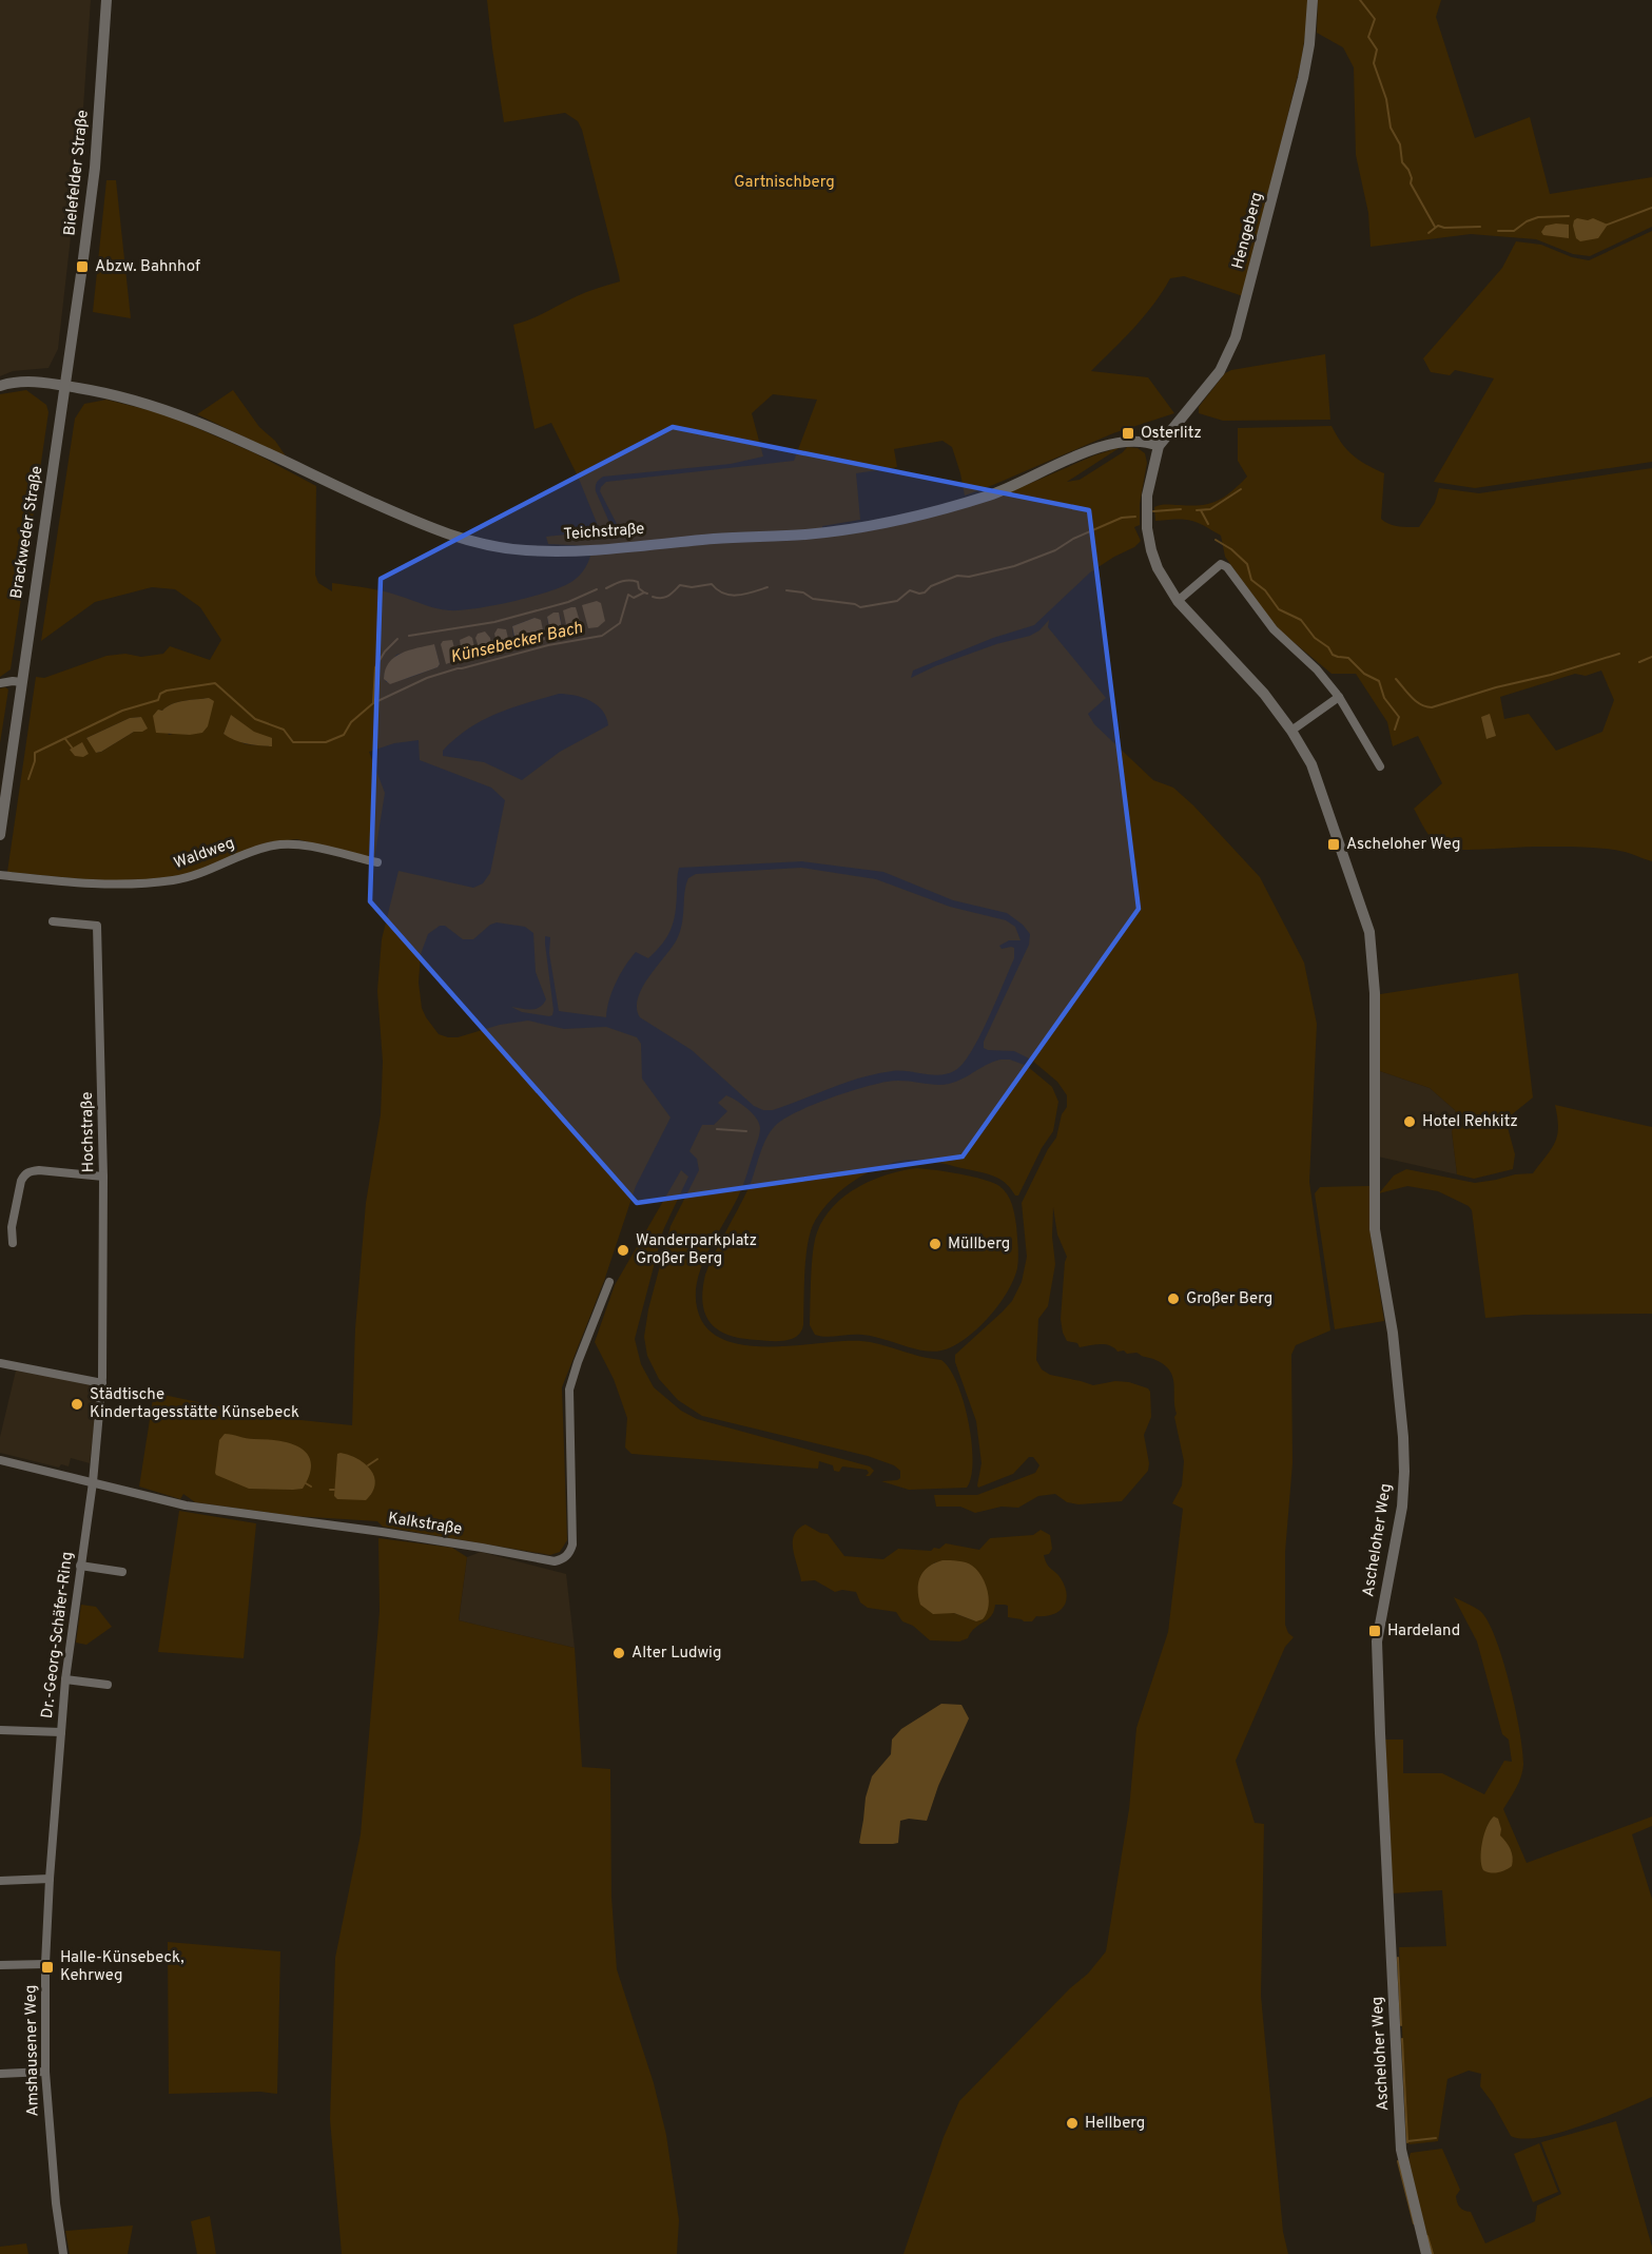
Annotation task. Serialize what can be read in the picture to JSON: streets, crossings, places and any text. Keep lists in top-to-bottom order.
{
  "streets": {
    "street": [
      "Bielefelder Straße",
      "Hengeberg",
      "Brackweder Straße",
      "Teichstraße",
      "Waldweg",
      "Hochstraße",
      "Kalkstraße",
      "Ascheloher Weg",
      "Dr.-Georg-Schäfer-Ring",
      "Amshausener Weg"
    ]
  },
  "crossings": [
    ["Bielefelder Straße", "Brackweder Straße"],
    ["Bielefelder Straße", "Teichstraße"],
    ["Hengeberg", "Teichstraße"],
    ["Hengeberg", "Ascheloher Weg"],
    ["Brackweder Straße", "Teichstraße"],
    ["Teichstraße", "Ascheloher Weg"],
    ["Hochstraße", "Kalkstraße"],
    ["Hochstraße", "Dr.-Georg-Schäfer-Ring"],
    ["Kalkstraße", "Dr.-Georg-Schäfer-Ring"],
    ["Dr.-Georg-Schäfer-Ring", "Amshausener Weg"]
  ],
  "water": ["Künsebecker Bach"],
  "parks": ["Gartnischberg"],
  "places": {
    "transit": [
      "Abzw. Bahnhof",
      "Osterlitz",
      "Ascheloher Weg",
      "Hardeland",
      "Halle-Künsebeck, Kehrweg"
    ],
    "other": [
      "Hotel Rehkitz",
      "Müllberg",
      "Wanderparkplatz Großer Berg",
      "Großer Berg",
      "Städtische Kindertagesstätte Künsebeck",
      "Alter Ludwig",
      "Hellberg"
    ]
  }
}
